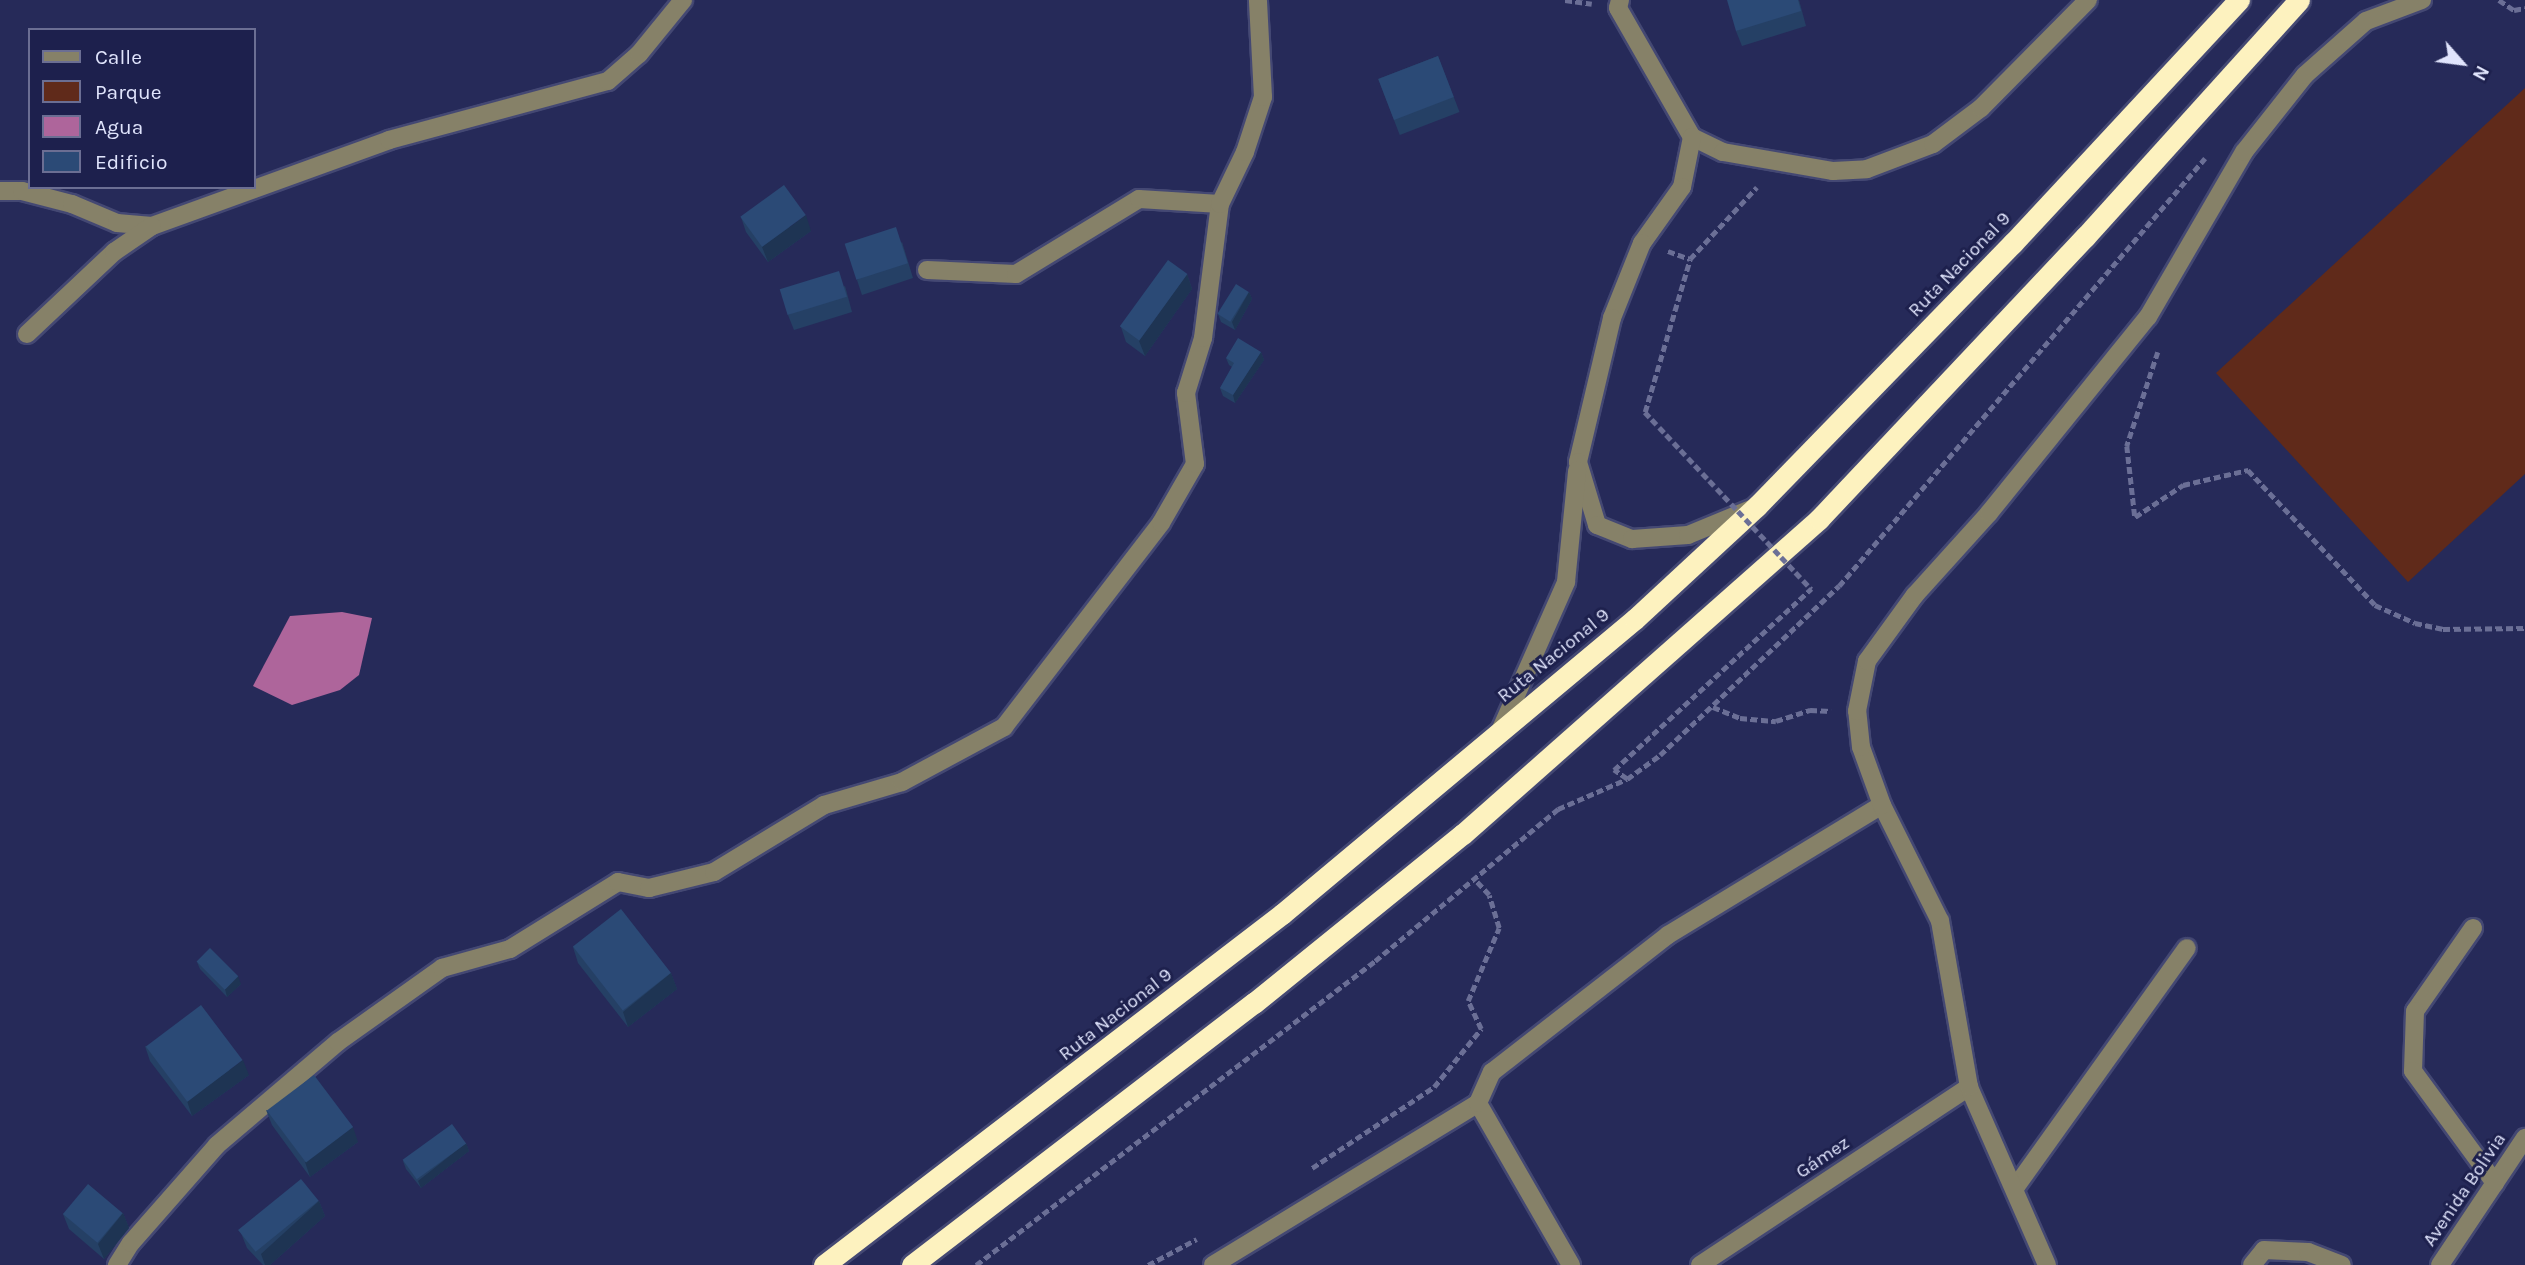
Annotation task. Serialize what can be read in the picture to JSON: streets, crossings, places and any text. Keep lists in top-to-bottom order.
{
  "streets": {
    "highway": ["Ruta Nacional 9"],
    "street": ["Gámez", "Avenida Bolivia"]
  },
  "legend": [
    "Calle",
    "Parque",
    "Agua",
    "Edificio"
  ],
  "north": "bottom right"
}
